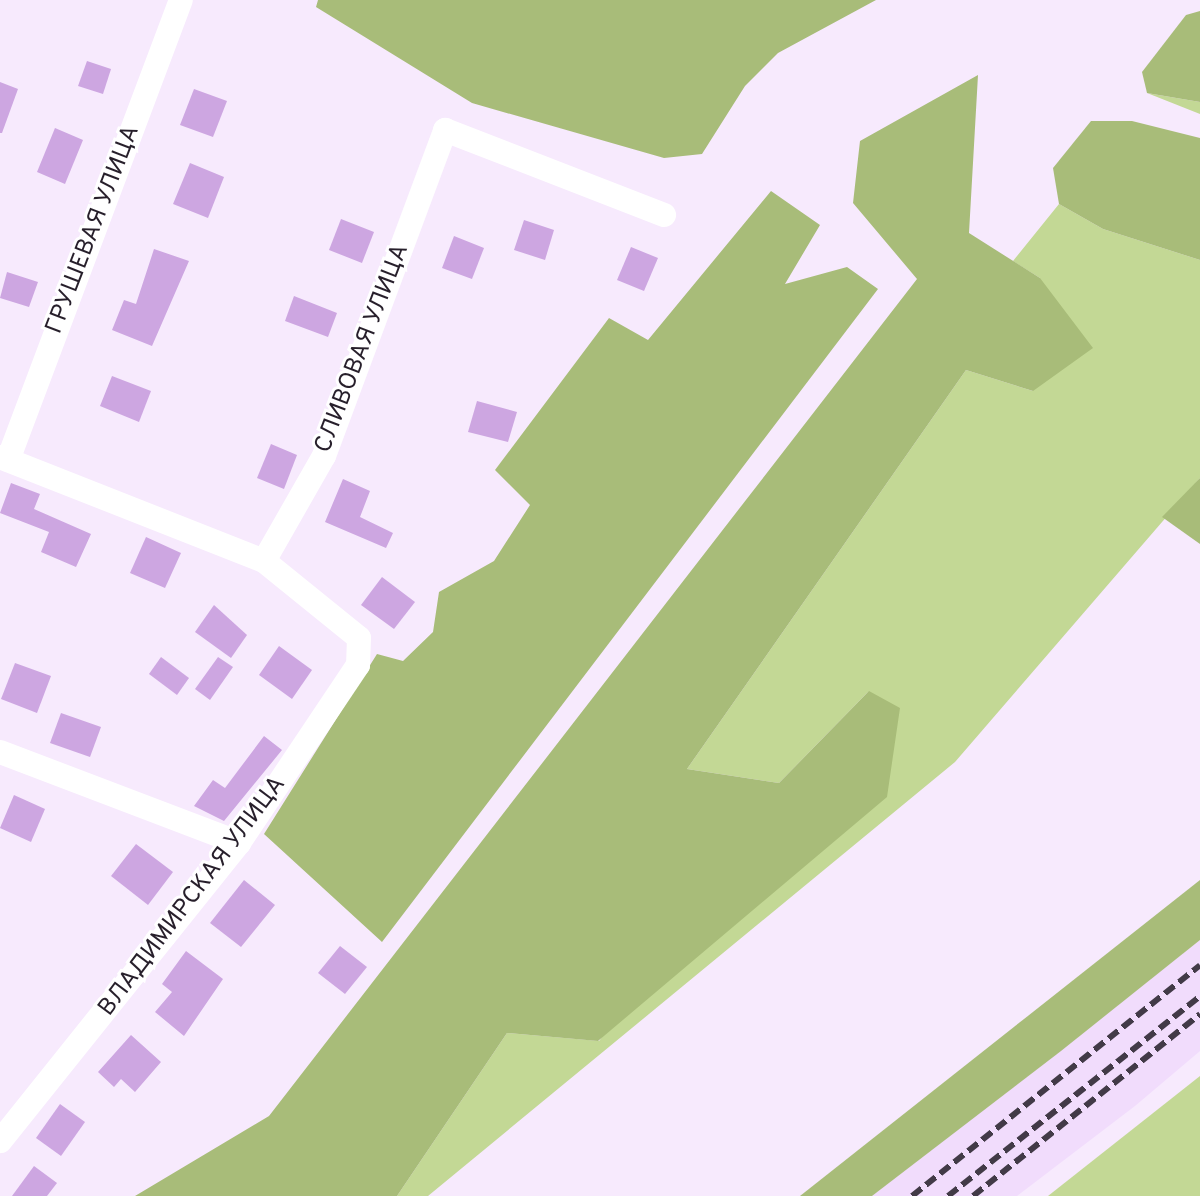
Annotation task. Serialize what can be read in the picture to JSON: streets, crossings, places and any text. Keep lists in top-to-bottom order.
{
  "streets": {
    "street": ["ГРУШЕВАЯ УЛИЦА", "СЛИВОВАЯ УЛИЦА", "ВЛАДИМИРСКАЯ УЛИЦА"]
  },
  "crossings": [
    ["СЛИВОВАЯ УЛИЦА", "ВЛАДИМИРСКАЯ УЛИЦА"]
  ]
}
